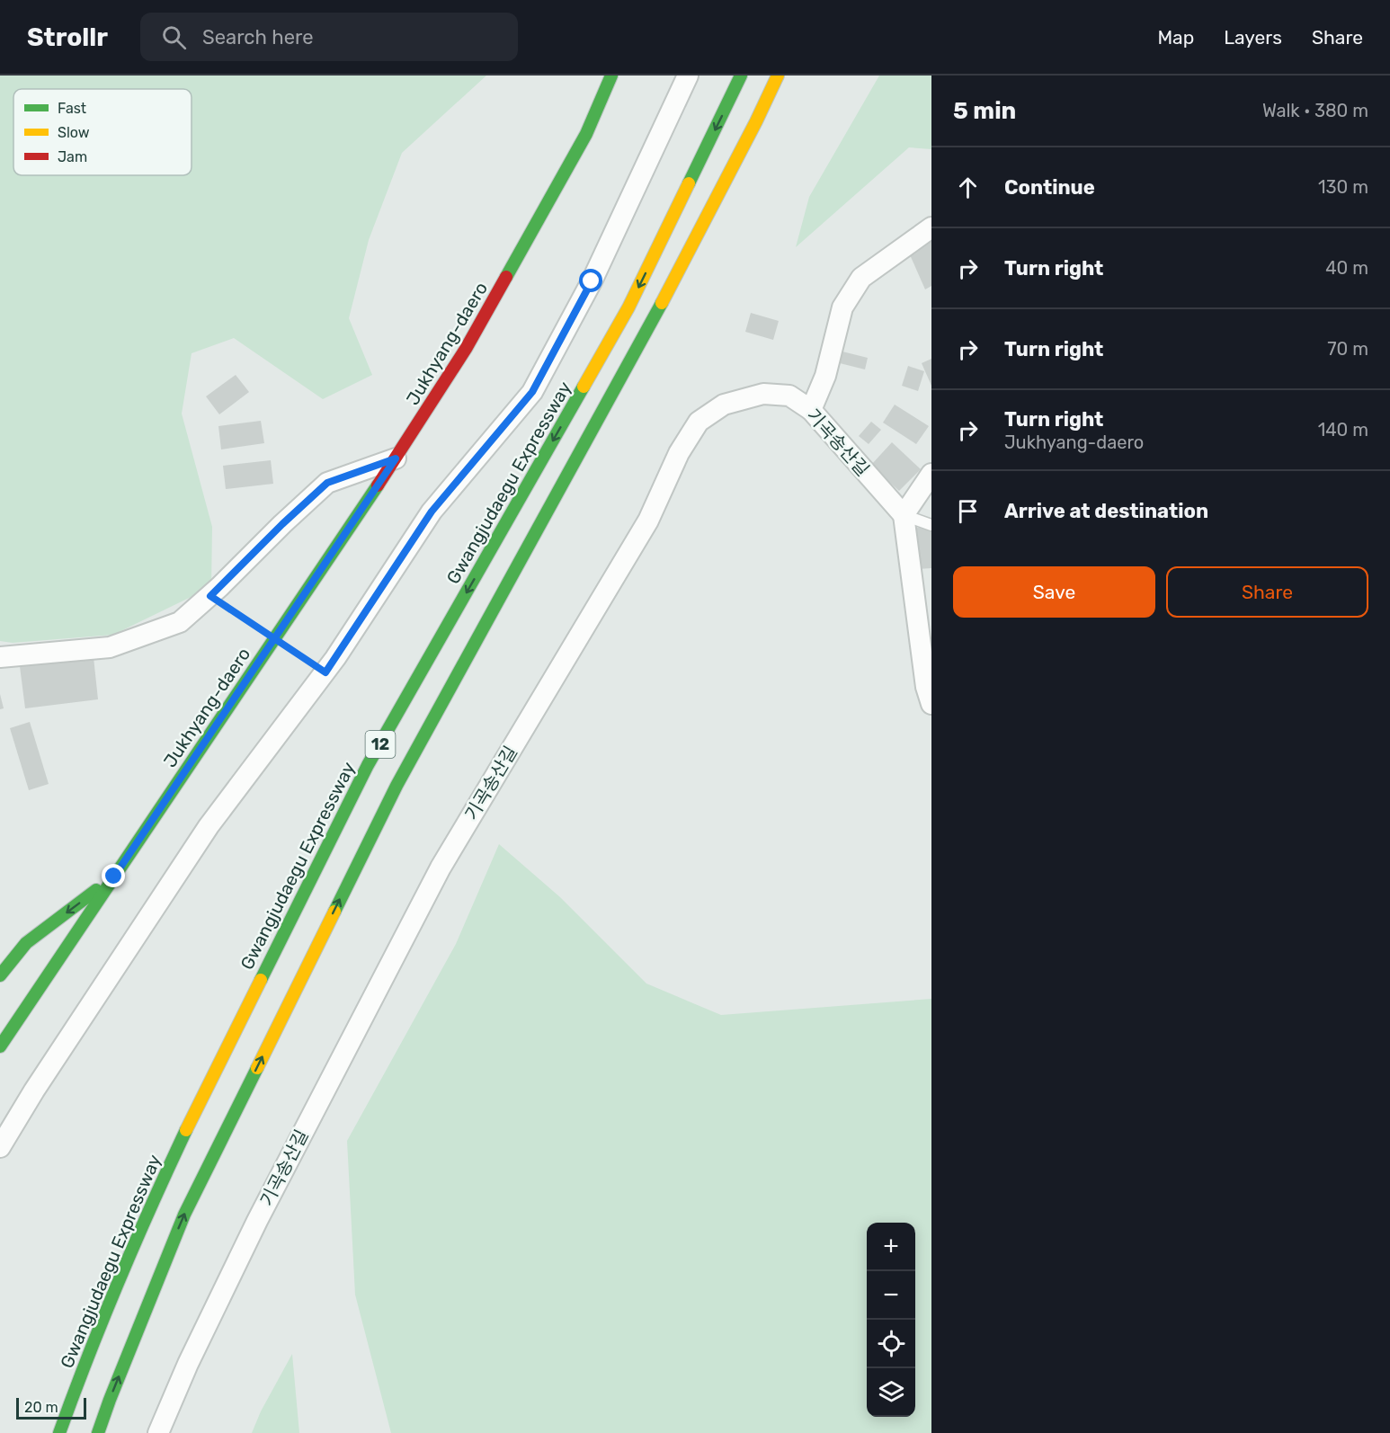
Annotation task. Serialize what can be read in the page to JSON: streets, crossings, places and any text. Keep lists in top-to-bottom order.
{
  "streets": {
    "main road": ["Jukhyang-daero", "Gwangjudaegu Expressway", "12"],
    "street": ["기곡송산길"]
  },
  "legend": ["Fast", "Slow", "Jam"],
  "scale_bar": "20 m",
  "page": {
    "header": "Strollr",
    "search": "Search here",
    "nav": ["Map", "Layers", "Share"],
    "heading": ["5 min", "Walk · 380 m"],
    "list": [
      ["Continue", "130 m"],
      ["Turn right", "40 m"],
      ["Turn right", "70 m"],
      ["Turn right", "Jukhyang-daero", "140 m"],
      "Arrive at destination"
    ],
    "buttons": ["Save", "Share"],
    "map_buttons": ["+", "−"],
    "scale": "20 m"
  }
}
